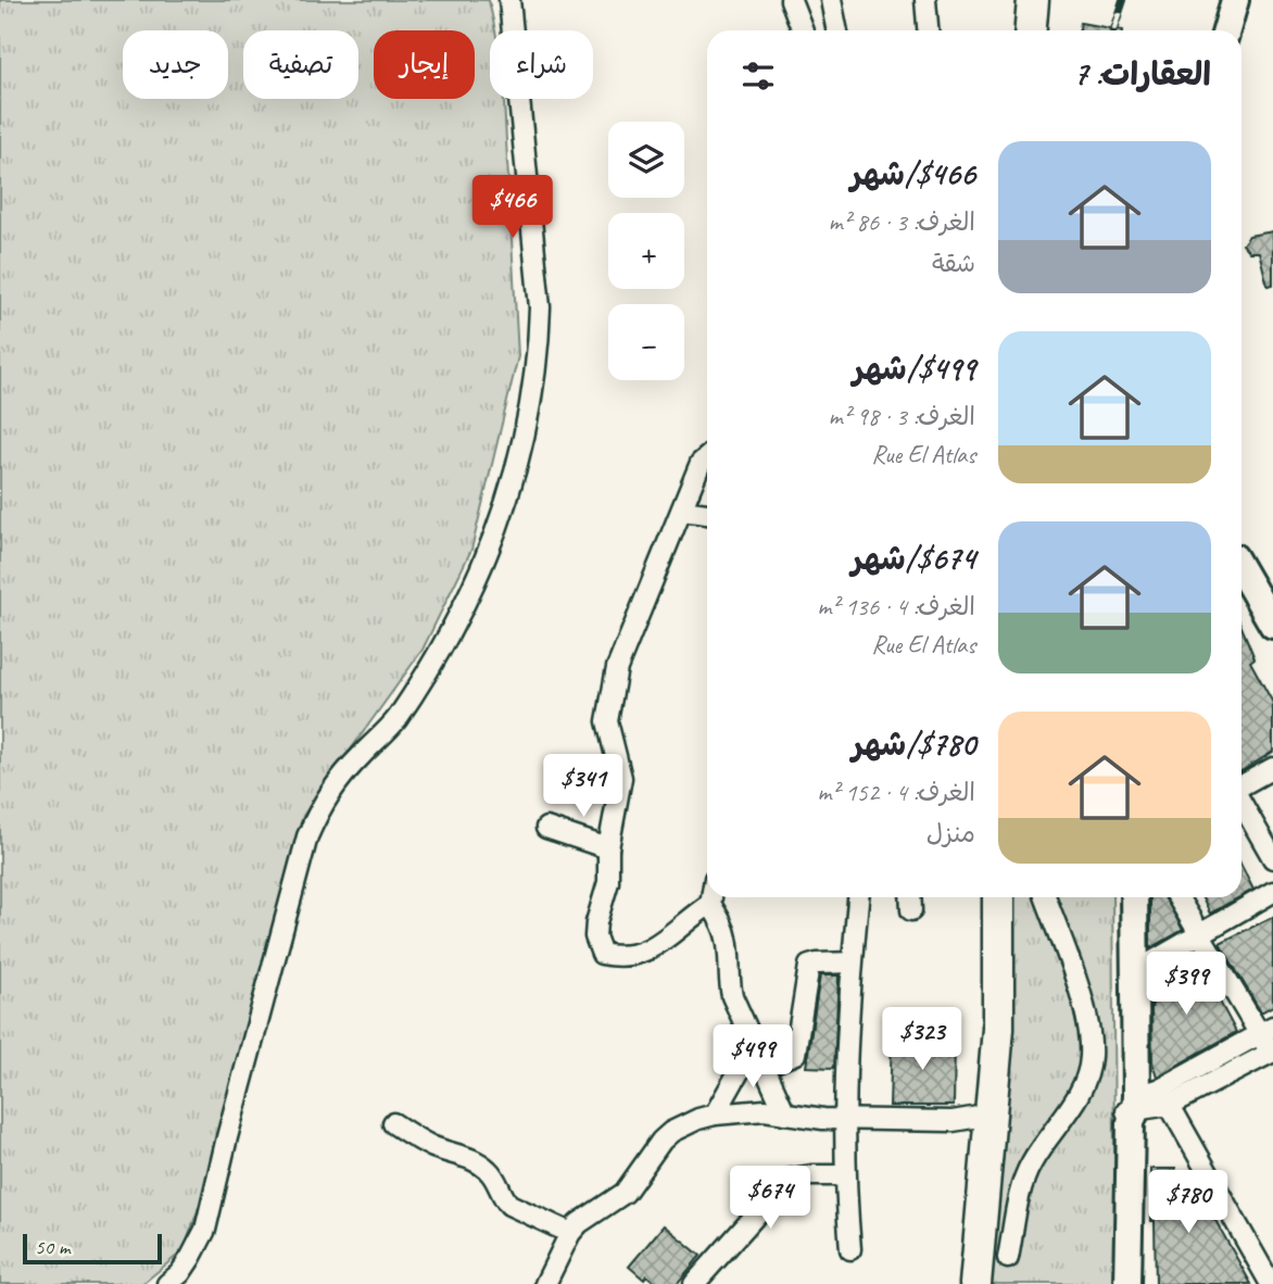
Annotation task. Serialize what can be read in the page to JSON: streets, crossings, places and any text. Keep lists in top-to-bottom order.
{
  "scale_bar": "50 m",
  "page": {
    "chip": [
      "شراء",
      "إيجار",
      "تصفية",
      "جديد"
    ],
    "heading": "العقارات: 7",
    "map_buttons": ["+", "−"],
    "list": [
      {
        "name": "$466/شهر",
        "note": "الغرف: 3 · 86 m² · شقة"
      },
      {
        "name": "$499/شهر",
        "note": "الغرف: 3 · 98 m² · Rue El Atlas"
      },
      {
        "name": "$674/شهر",
        "note": "الغرف: 4 · 136 m² · Rue El Atlas"
      },
      {
        "name": "$780/شهر",
        "note": "الغرف: 4 · 152 m² · منزل"
      }
    ],
    "price": [
      "$466",
      "$341",
      "$399",
      "$323",
      "$499",
      "$674",
      "$780"
    ],
    "scale": "50 m"
  }
}
